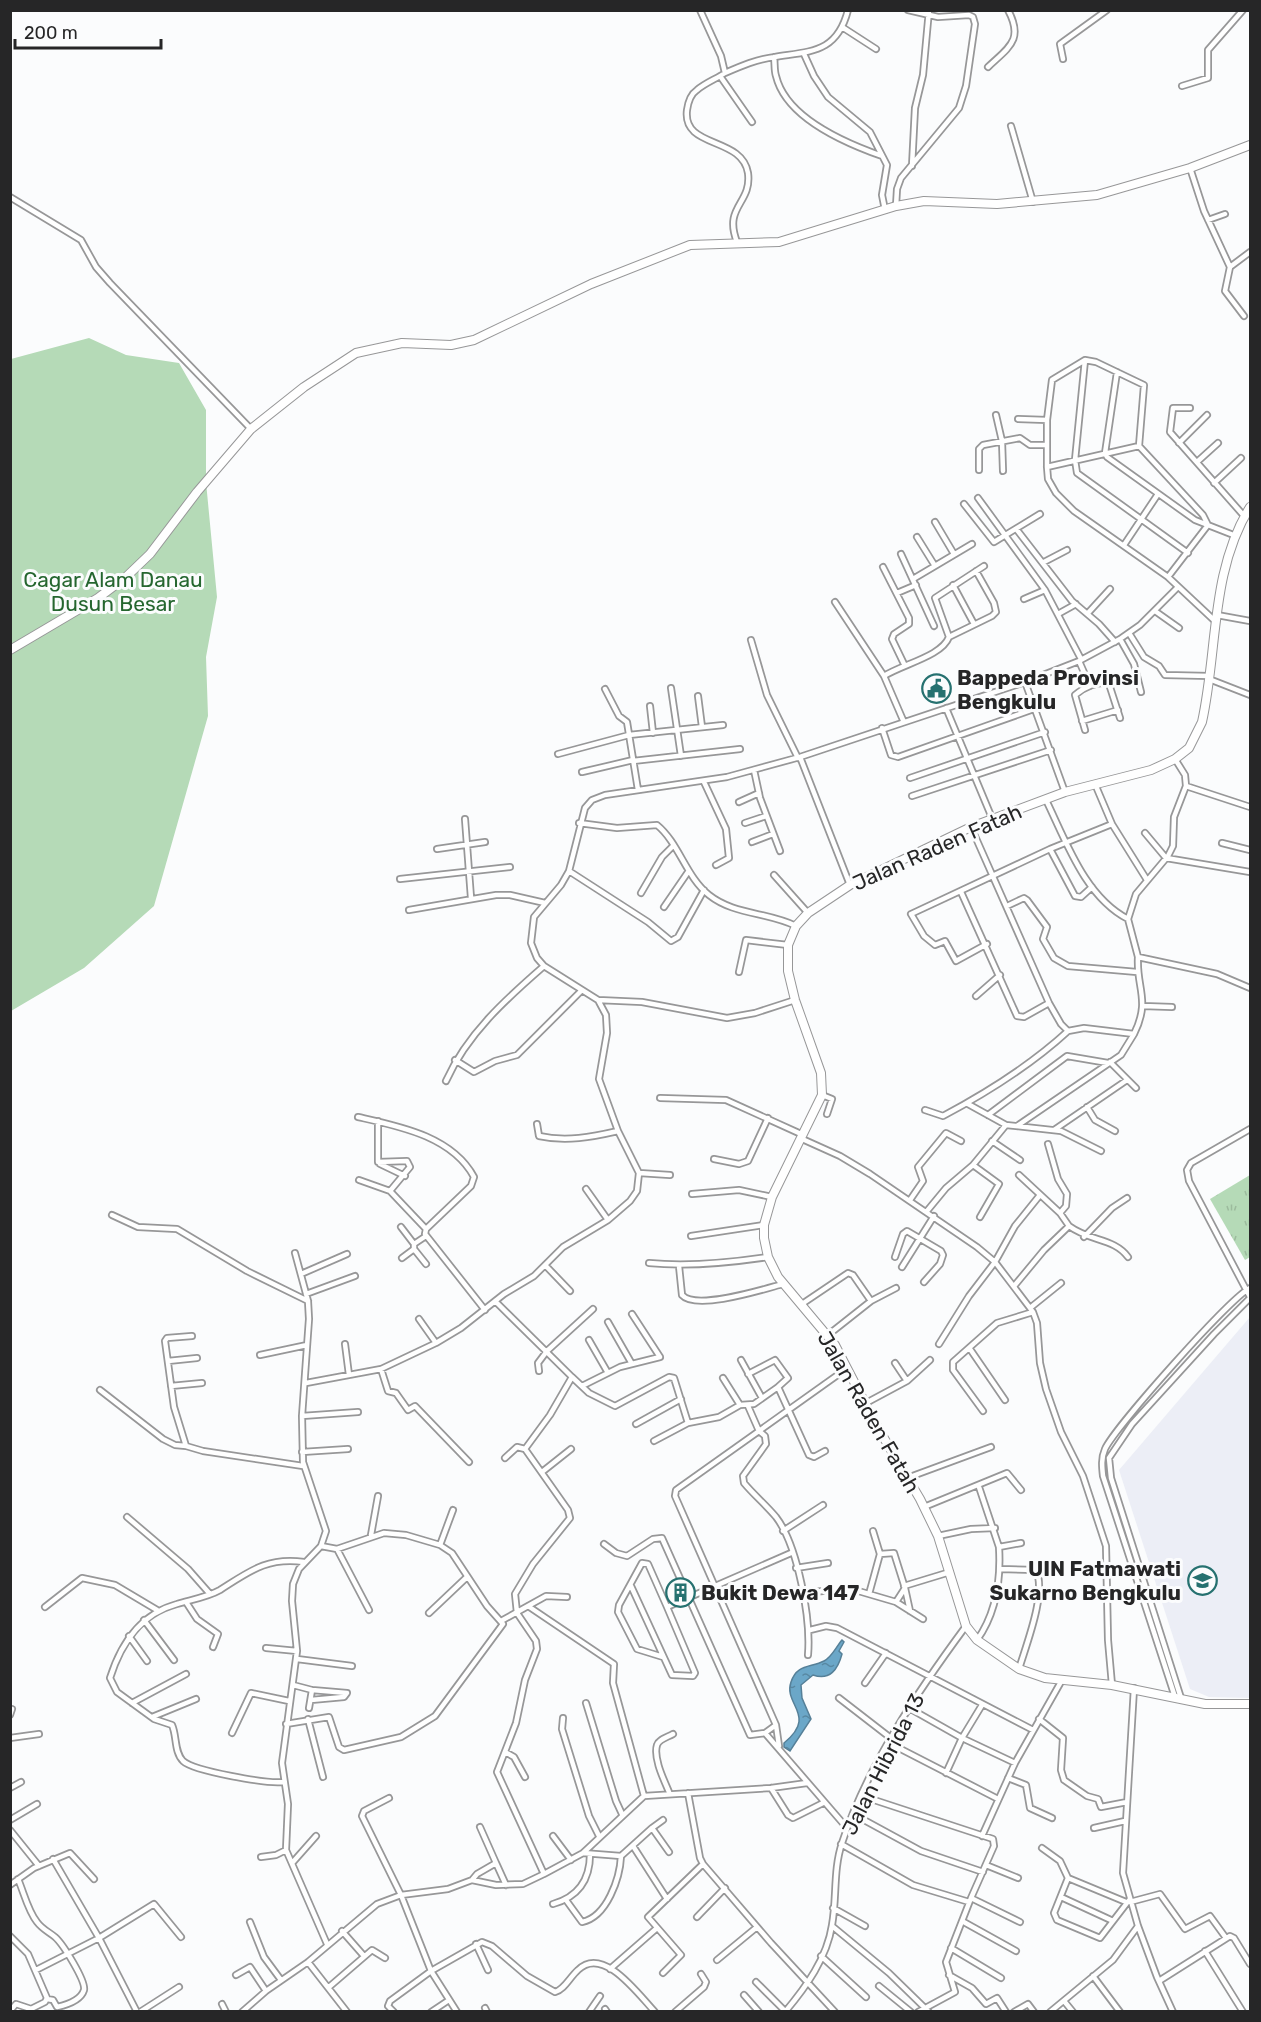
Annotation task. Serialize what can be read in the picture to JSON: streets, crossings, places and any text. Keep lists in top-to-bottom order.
{
  "streets": {
    "highway": ["Jalan Raden Fatah"],
    "street": ["Jalan Hibrida 13"]
  },
  "crossings": [
    ["Jalan Raden Fatah", "Jalan Hibrida 13"]
  ],
  "parks": ["Cagar Alam Danau Dusun Besar"],
  "places": {
    "public building": ["Bappeda Provinsi Bengkulu"],
    "school or university": ["UIN Fatmawati Sukarno Bengkulu"],
    "building": ["Bukit Dewa 147"]
  },
  "scale_bar": "200 m"
}
